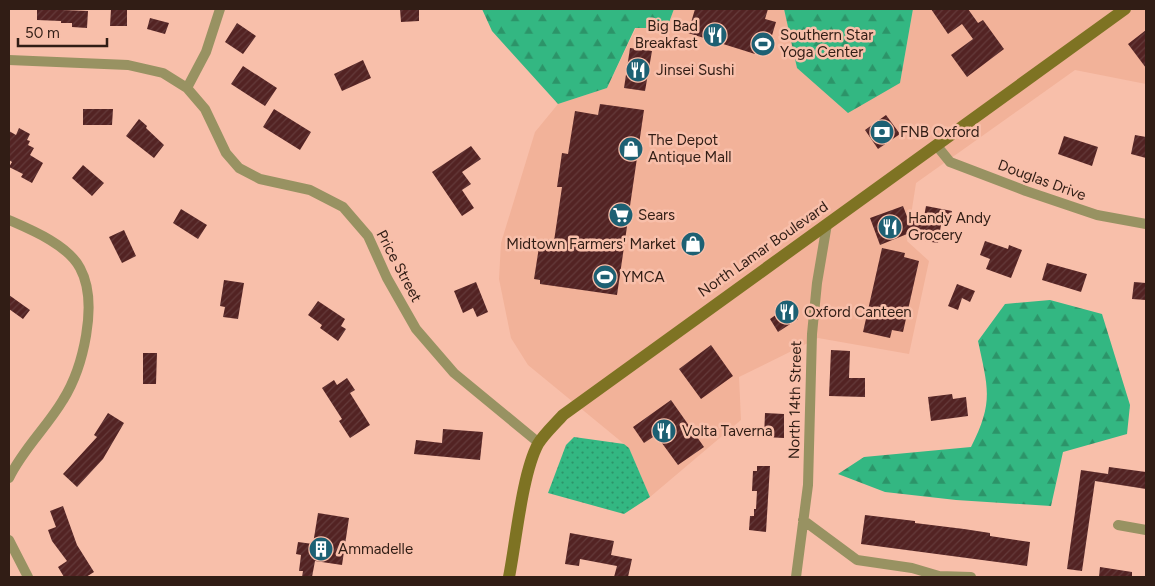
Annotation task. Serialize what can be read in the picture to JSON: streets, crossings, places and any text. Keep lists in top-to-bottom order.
{
  "streets": {
    "street": [
      "Douglas Drive",
      "North Lamar Boulevard",
      "Price Street",
      "North 14th Street"
    ]
  },
  "crossings": [
    ["Douglas Drive", "North Lamar Boulevard"],
    ["North Lamar Boulevard", "Price Street"],
    ["North Lamar Boulevard", "North 14th Street"]
  ],
  "places": {
    "restaurant": [
      "Big Bad Breakfast",
      "Jinsei Sushi",
      "Handy Andy Grocery",
      "Oxford Canteen",
      "Volta Taverna"
    ],
    "sports": ["Southern Star Yoga Center", "YMCA"],
    "bank": ["FNB Oxford"],
    "shop": ["The Depot Antique Mall", "Midtown Farmers' Market"],
    "supermarket": ["Sears"],
    "building": ["Ammadelle"]
  },
  "scale_bar": "50 m"
}
